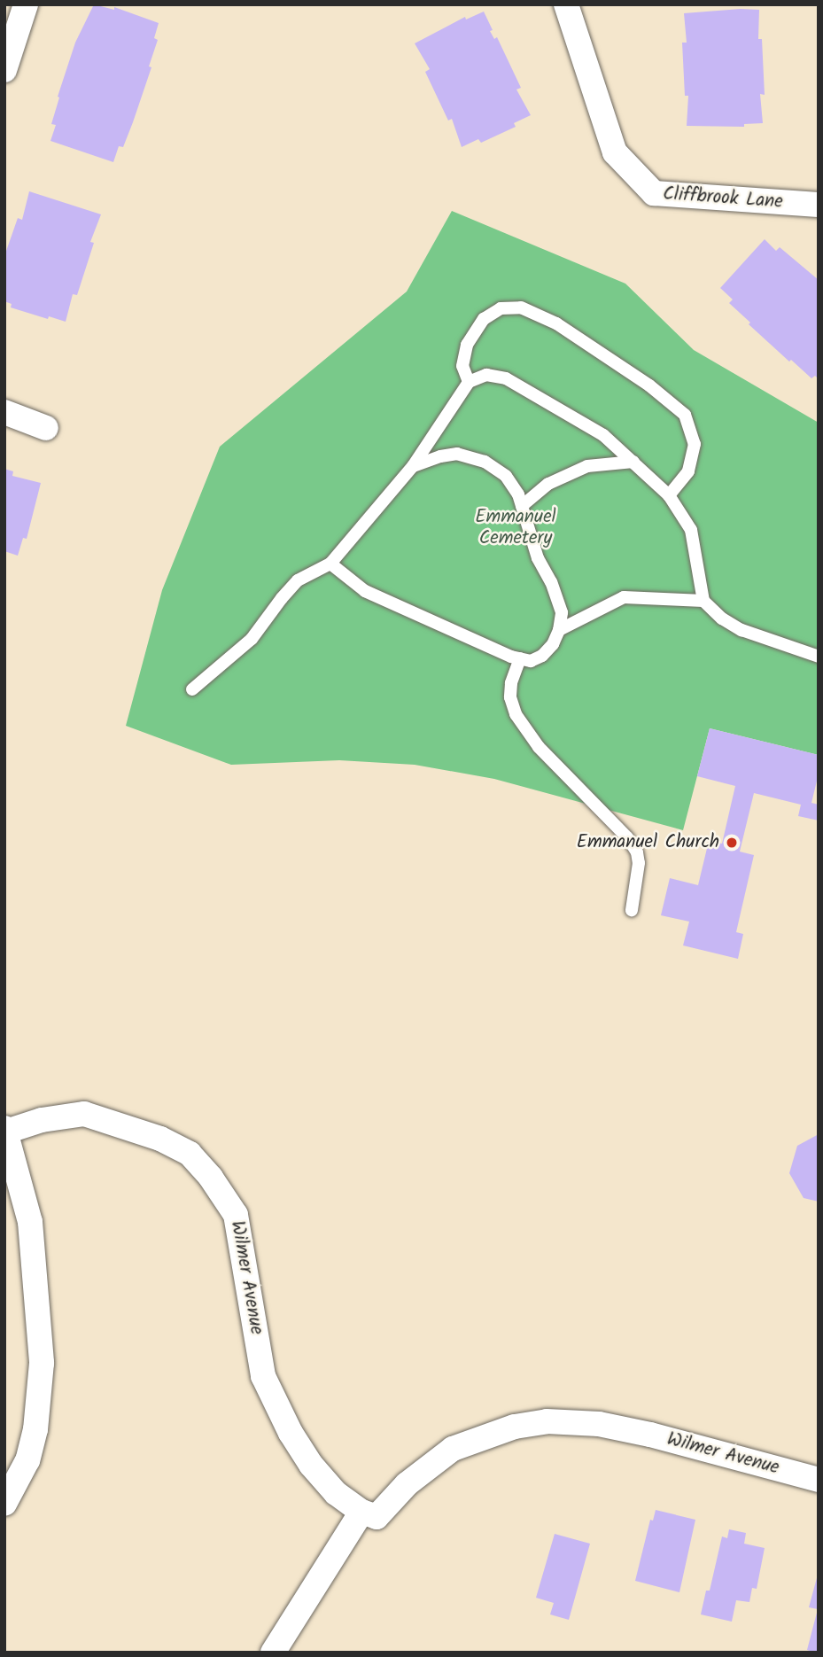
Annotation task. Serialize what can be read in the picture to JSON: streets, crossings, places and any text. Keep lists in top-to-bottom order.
{
  "streets": {
    "street": ["Cliffbrook Lane", "Wilmer Avenue"]
  },
  "parks": ["Emmanuel Cemetery"],
  "places": ["Emmanuel Church"]
}
